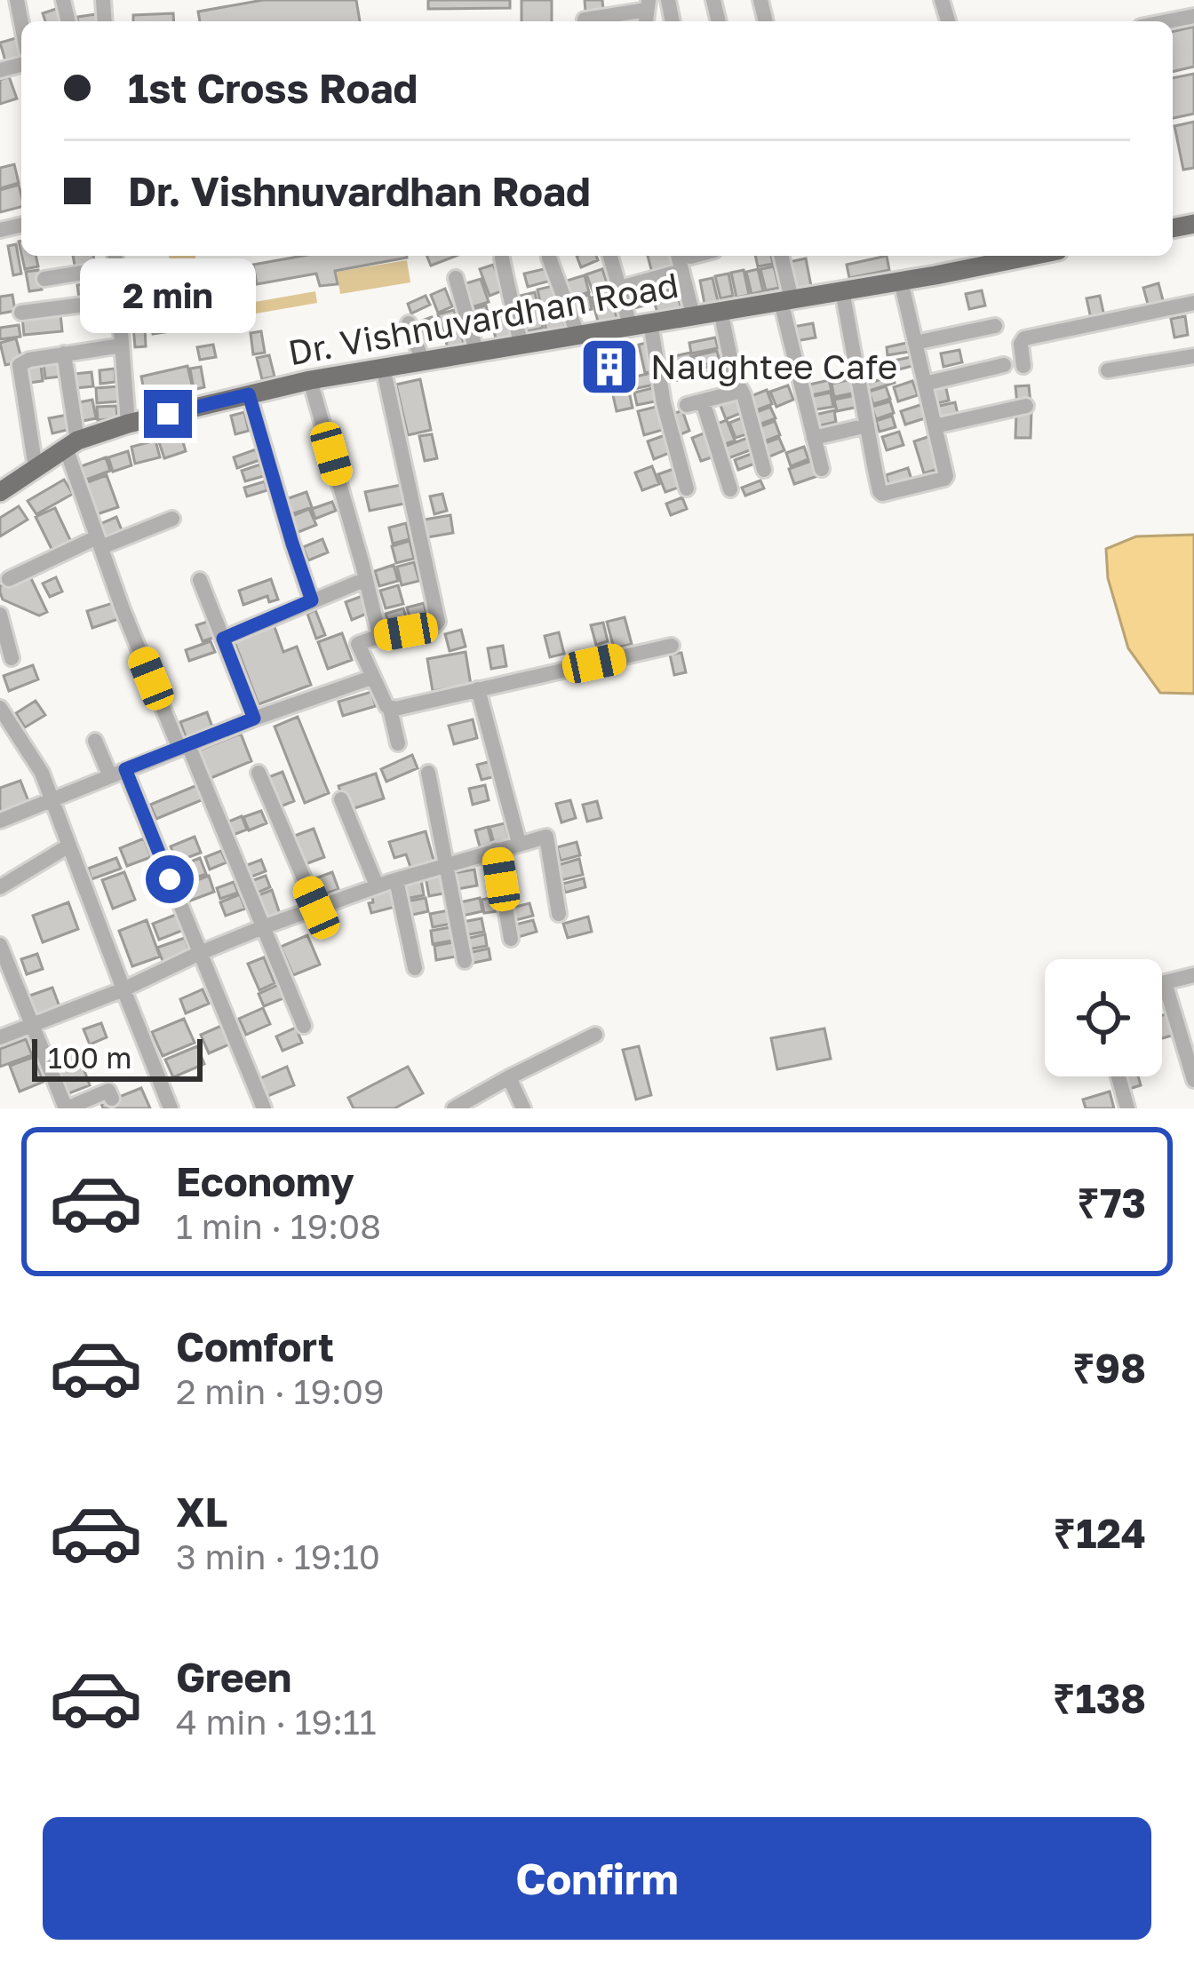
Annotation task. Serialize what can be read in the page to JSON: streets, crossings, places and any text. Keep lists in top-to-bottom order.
{
  "streets": {
    "main road": ["Dr. Vishnuvardhan Road"]
  },
  "places": {
    "building": ["Naughtee Cafe"]
  },
  "scale_bar": "100 m",
  "page": {
    "banner": ["1st Cross Road", "Dr. Vishnuvardhan Road"],
    "bubble": "2 min",
    "scale": "100 m",
    "list": [
      {
        "name": "Economy",
        "note": "1 min · 19:08",
        "value": "₹73"
      },
      {
        "name": "Comfort",
        "note": "2 min · 19:09",
        "value": "₹98"
      },
      {
        "name": "XL",
        "note": "3 min · 19:10",
        "value": "₹124"
      },
      {
        "name": "Green",
        "note": "4 min · 19:11",
        "value": "₹138"
      }
    ],
    "buttons": "Confirm"
  }
}
